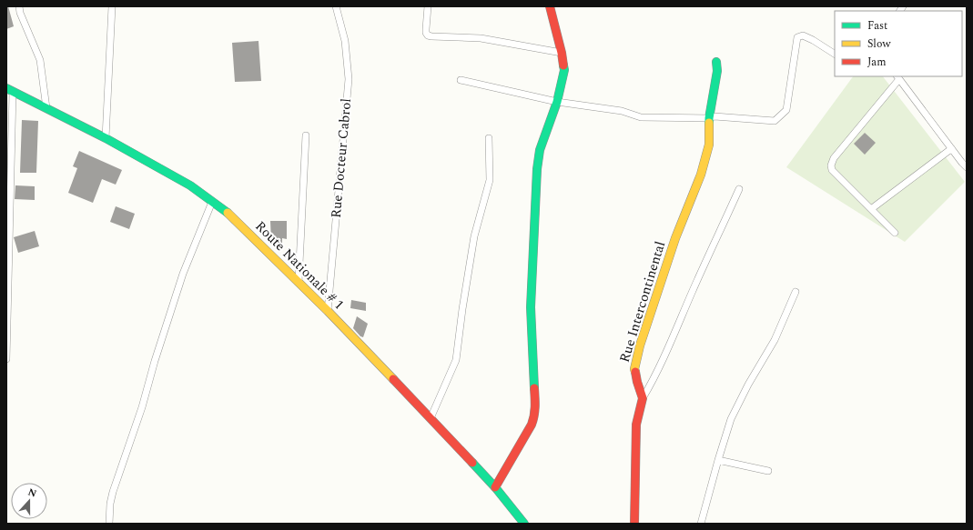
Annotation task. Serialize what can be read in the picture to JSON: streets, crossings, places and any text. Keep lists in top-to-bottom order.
{
  "streets": {
    "street": ["Rue Docteur Cabrol", "Route Nationale # 1", "Rue Intercontinental"]
  },
  "crossings": [
    ["Rue Docteur Cabrol", "Route Nationale # 1"]
  ],
  "legend": ["Fast", "Slow", "Jam"],
  "north": "top"
}
